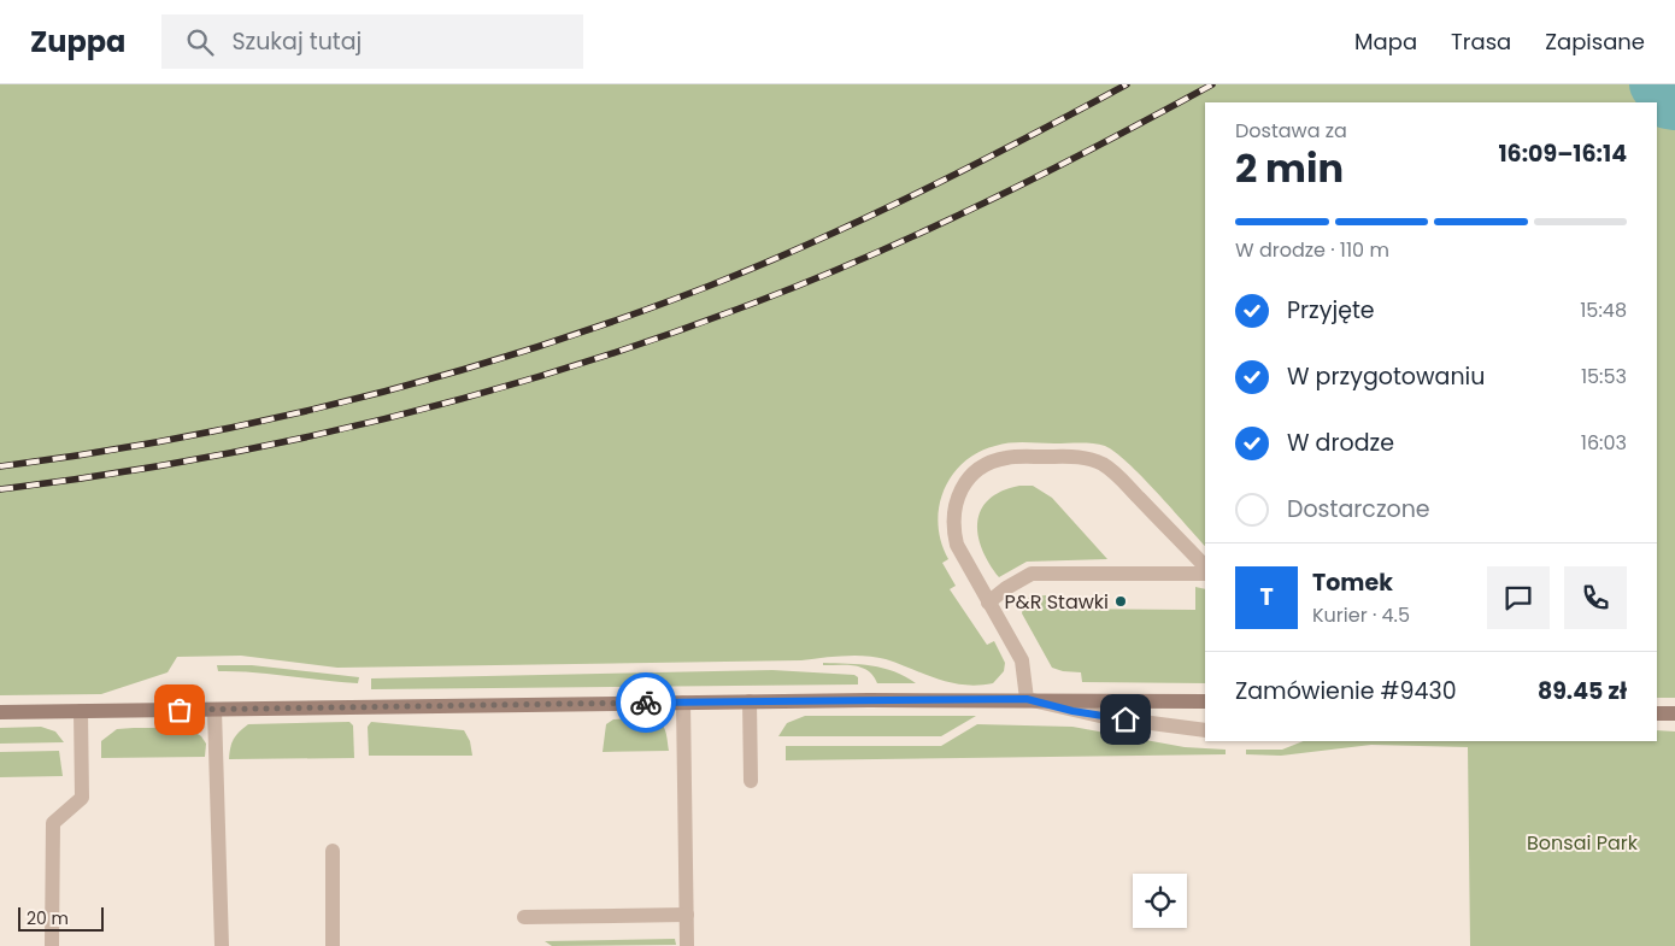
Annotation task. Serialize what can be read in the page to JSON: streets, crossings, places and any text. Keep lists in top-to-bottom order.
{
  "parks": ["Bonsai Park"],
  "places": ["P&R Stawki"],
  "scale_bar": "20 m",
  "page": {
    "header": "Zuppa",
    "search": "Szukaj tutaj",
    "nav": ["Mapa", "Trasa", "Zapisane"],
    "heading": ["2 min", "Dostawa za", "16:09–16:14"],
    "panel": [
      "Tomek",
      "Kurier · 4.5",
      "Zamówienie #9430",
      "89.45 zł"
    ],
    "bar": "W drodze · 110 m",
    "list": [
      ["Przyjęte", "15:48"],
      ["W przygotowaniu", "15:53"],
      ["W drodze", "16:03"],
      "Dostarczone"
    ],
    "round": "T",
    "scale": "20 m"
  }
}
